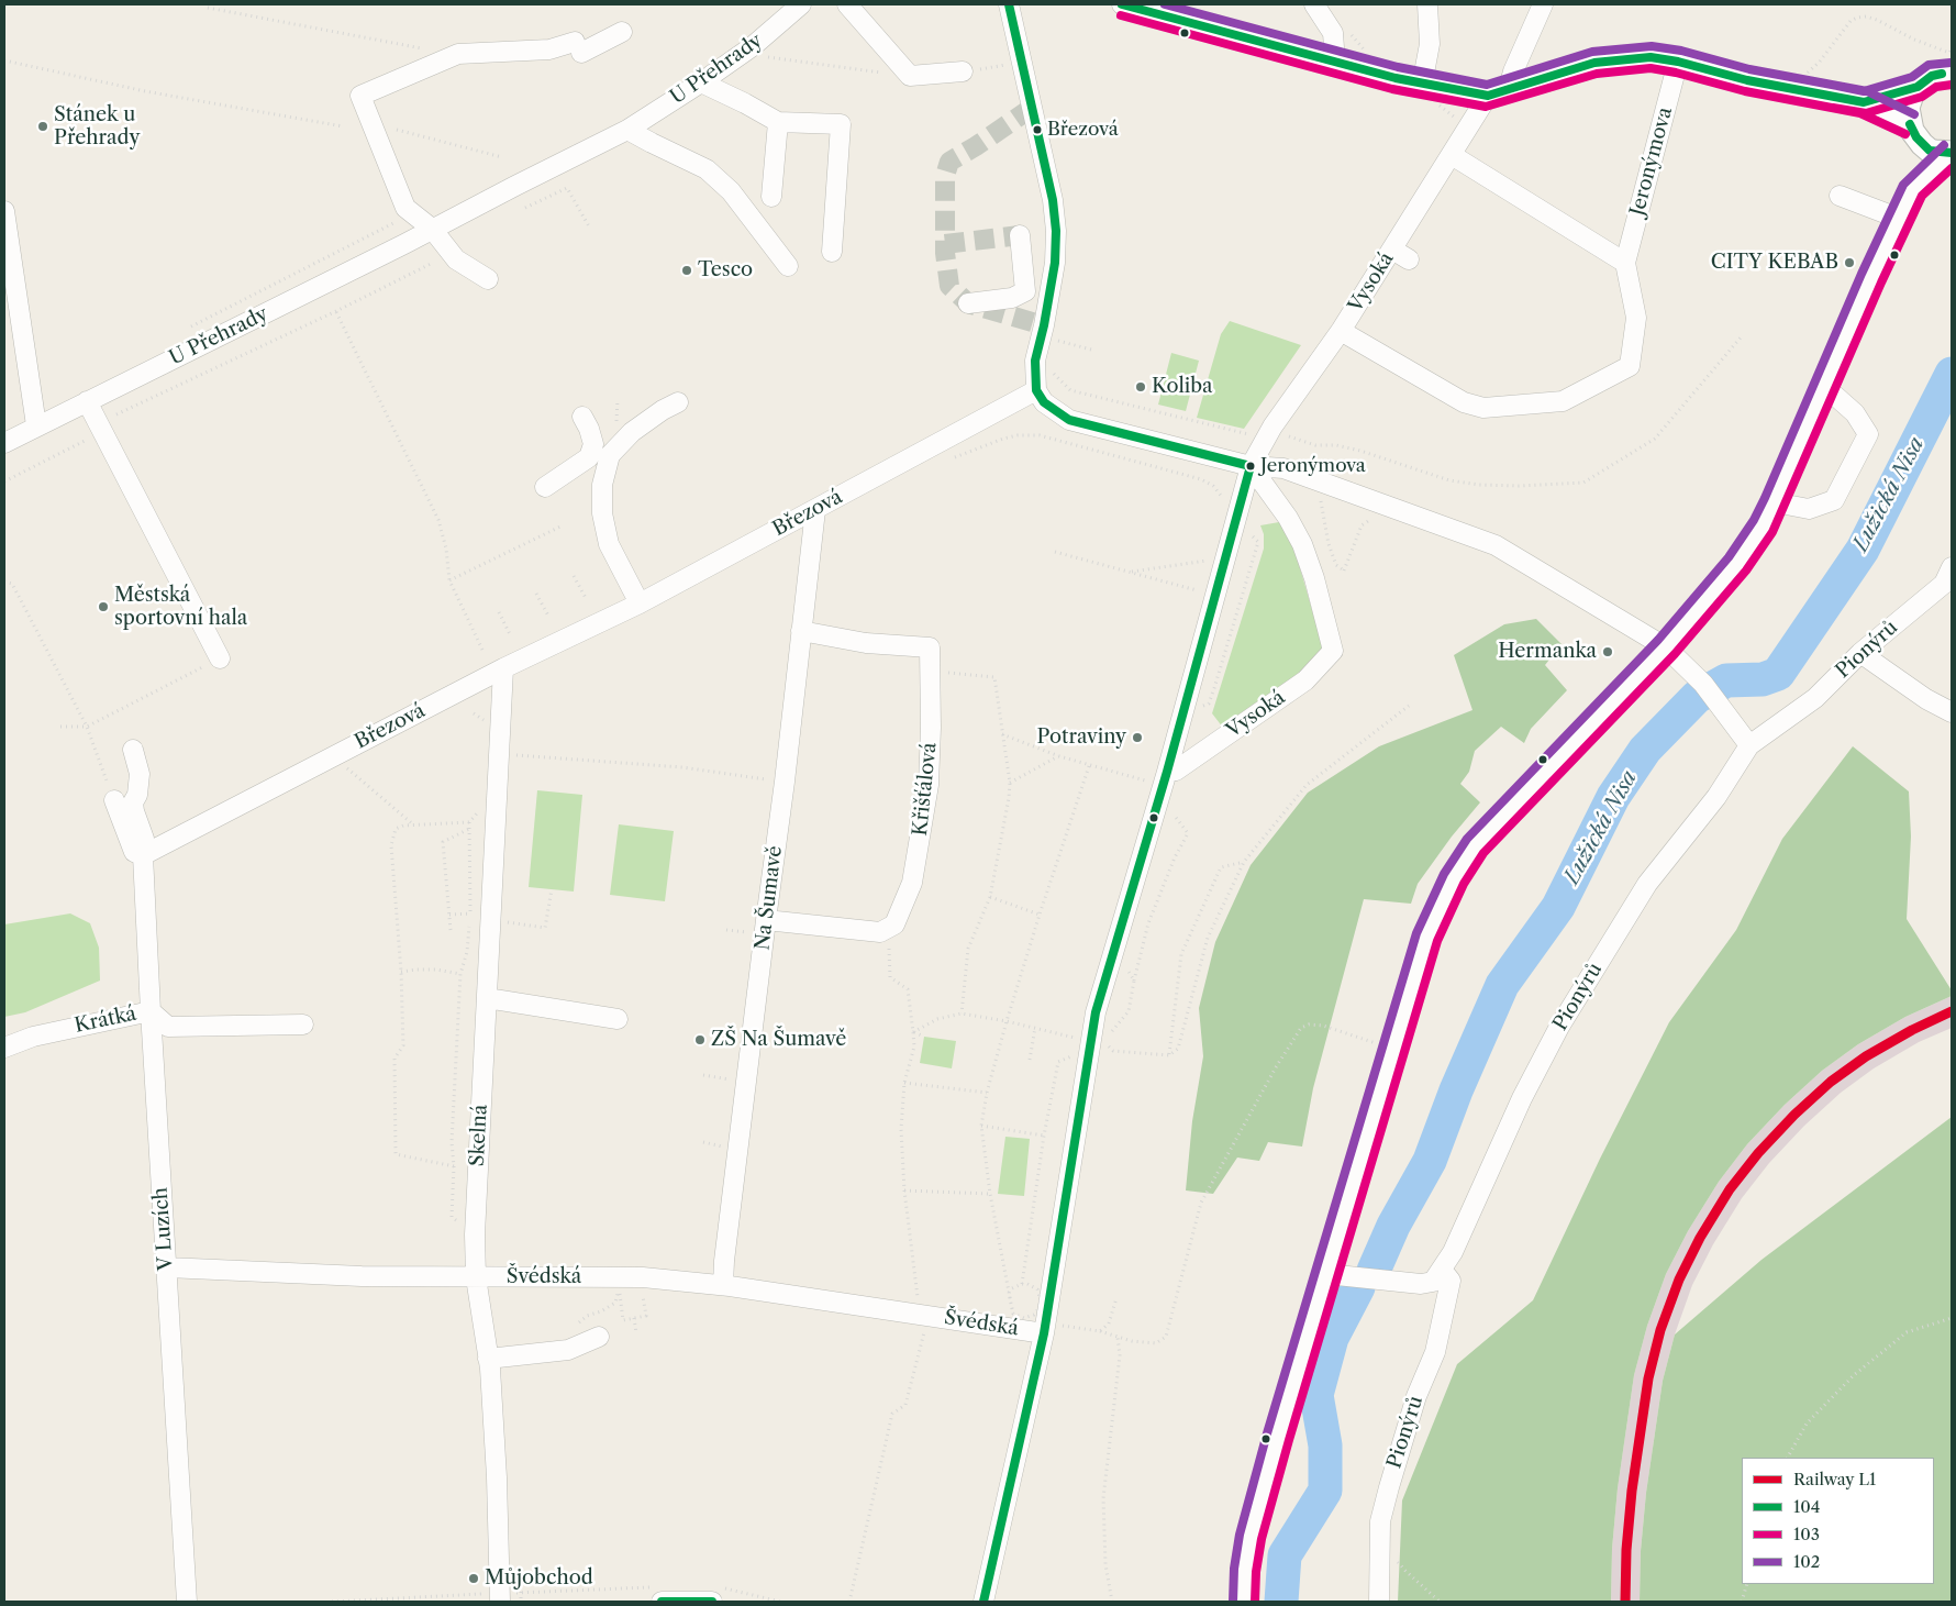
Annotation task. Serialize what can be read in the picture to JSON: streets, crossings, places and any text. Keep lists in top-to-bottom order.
{
  "streets": {
    "street": [
      "U Přehrady",
      "Jeronýmova",
      "Vysoká",
      "Březová",
      "Pionýrů",
      "Křišťálová",
      "Na Šumavě",
      "Krátká",
      "Skelná",
      "V Luzích",
      "Švédská"
    ]
  },
  "crossings": [
    ["Jeronýmova", "Vysoká"],
    ["Vysoká", "Švédská"],
    ["Březová", "Na Šumavě"],
    ["Březová", "Skelná"],
    ["Březová", "V Luzích"],
    ["Křišťálová", "Na Šumavě"],
    ["Křišťálová", "Švédská"],
    ["Na Šumavě", "Švédská"],
    ["Krátká", "V Luzích"],
    ["Skelná", "Švédská"],
    ["V Luzích", "Švédská"]
  ],
  "water": ["Lužická Nisa"],
  "places": [
    "Stánek u Přehrady",
    "Březová",
    "CITY KEBAB",
    "Tesco",
    "Koliba",
    "Jeronýmova",
    "Městská sportovní hala",
    "Hermanka",
    "Potraviny",
    "ZŠ Na Šumavě",
    "Můjobchod"
  ],
  "lines": [
    "transit line 104",
    "transit line 102",
    "transit line 103",
    "rail line L1"
  ],
  "legend": [
    "Railway L1",
    "104",
    "103",
    "102"
  ]
}
